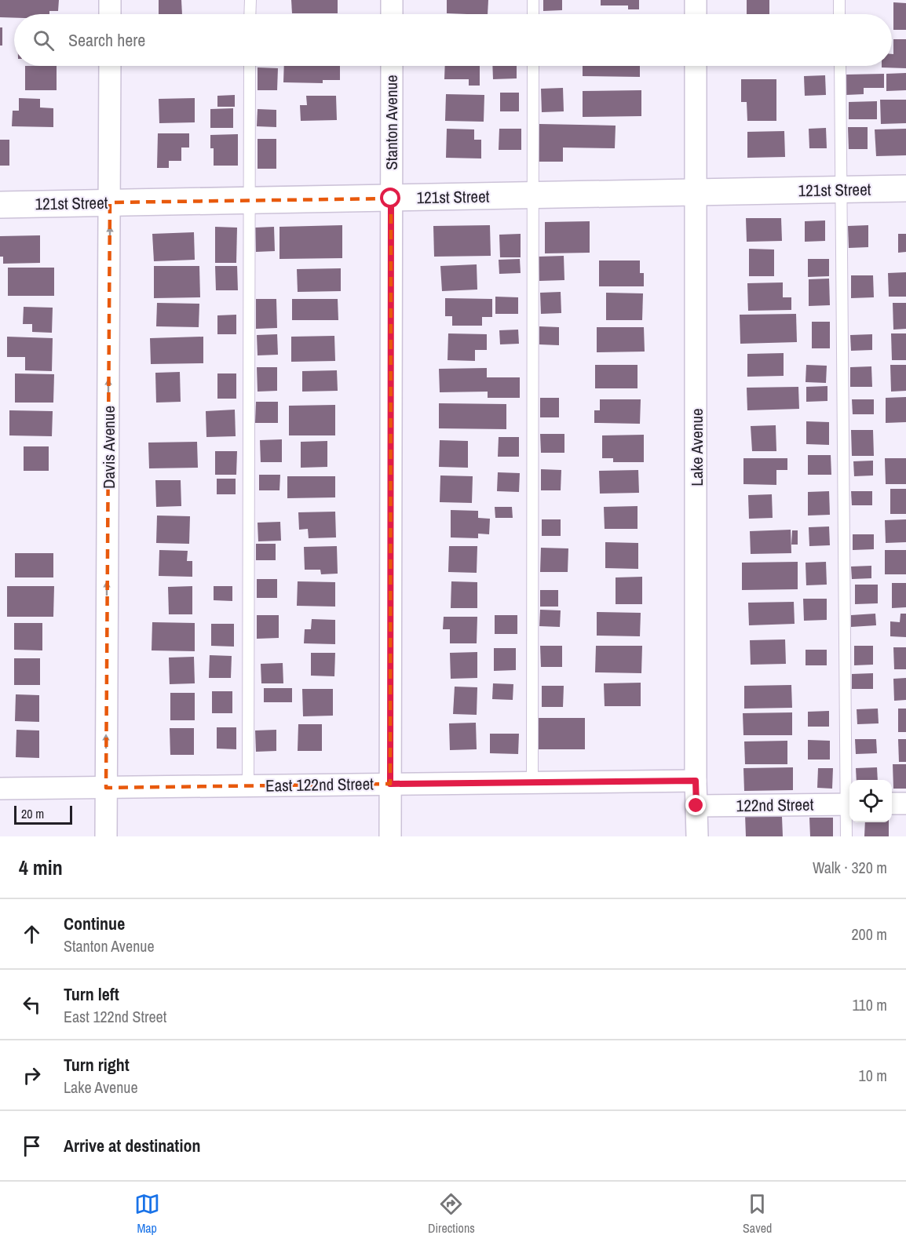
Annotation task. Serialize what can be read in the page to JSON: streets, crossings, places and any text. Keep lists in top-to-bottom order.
{
  "streets": {
    "street": [
      "Stanton Avenue",
      "121st Street",
      "Davis Avenue",
      "Lake Avenue",
      "East 122nd Street",
      "122nd Street"
    ]
  },
  "crossings": [
    ["Stanton Avenue", "121st Street"],
    ["Stanton Avenue", "East 122nd Street"],
    ["121st Street", "Davis Avenue"],
    ["121st Street", "Lake Avenue"],
    ["Davis Avenue", "East 122nd Street"],
    ["Lake Avenue", "East 122nd Street"],
    ["Lake Avenue", "122nd Street"]
  ],
  "one_way": ["Davis Avenue"],
  "scale_bar": "20 m",
  "page": {
    "search": "Search here",
    "scale": "20 m",
    "heading": ["4 min", "Walk · 320 m"],
    "list": [
      ["Continue", "Stanton Avenue", "200 m"],
      ["Turn left", "East 122nd Street", "110 m"],
      ["Turn right", "Lake Avenue", "10 m"],
      "Arrive at destination"
    ],
    "nav": ["Map", "Directions", "Saved"]
  }
}
